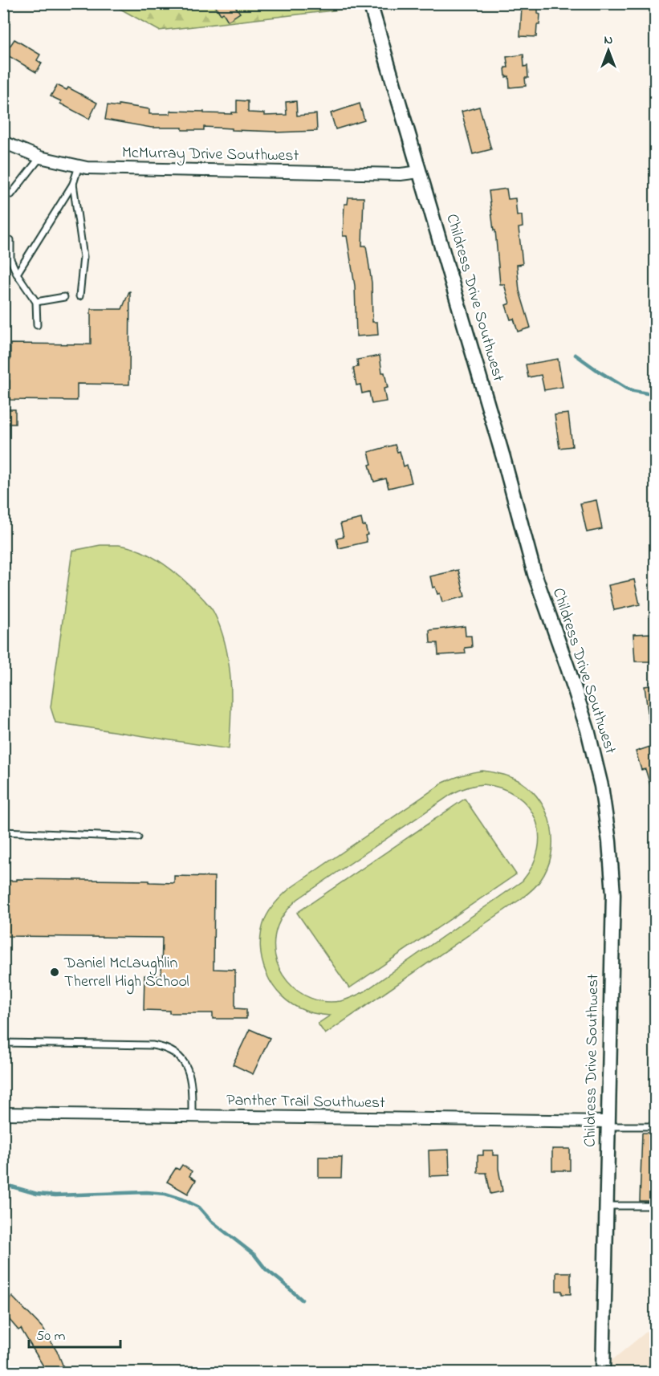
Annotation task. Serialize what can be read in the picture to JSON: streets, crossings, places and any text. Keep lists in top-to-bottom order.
{
  "streets": {
    "street": ["McMurray Drive Southwest", "Childress Drive Southwest", "Panther Trail Southwest"]
  },
  "crossings": [
    ["McMurray Drive Southwest", "Childress Drive Southwest"],
    ["Childress Drive Southwest", "Panther Trail Southwest"]
  ],
  "places": ["Daniel McLaughlin Therrell High School"],
  "scale_bar": "50 m",
  "north": "top"
}
